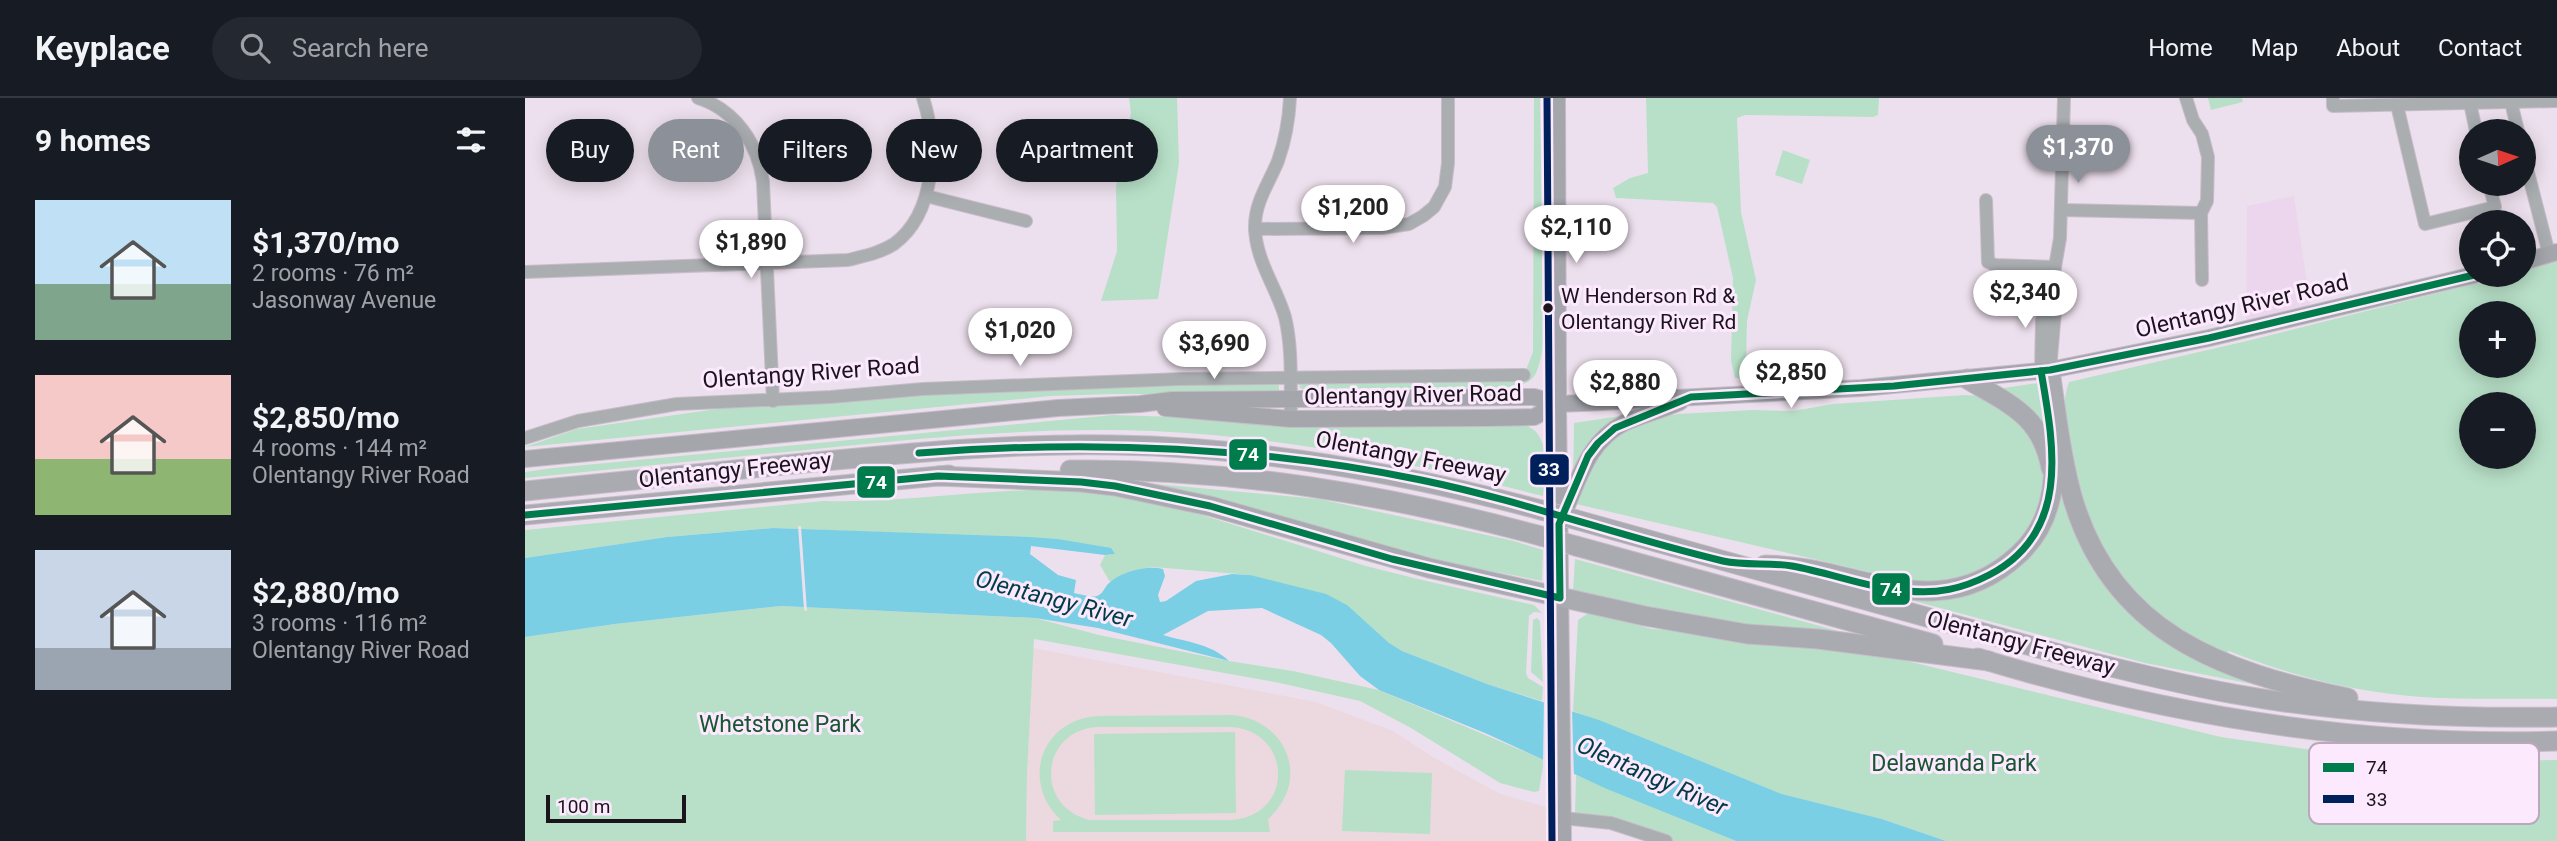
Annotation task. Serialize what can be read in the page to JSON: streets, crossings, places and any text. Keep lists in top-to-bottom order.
{
  "streets": {
    "highway": ["Olentangy Freeway"],
    "main road": ["Olentangy River Road"]
  },
  "water": ["Olentangy River"],
  "parks": ["Whetstone Park", "Delawanda Park"],
  "places": ["W Henderson Rd & Olentangy River Rd"],
  "lines": ["transit line 33", "transit line 74"],
  "legend": ["74", "33"],
  "scale_bar": "100 m",
  "north": "right",
  "page": {
    "header": "Keyplace",
    "search": "Search here",
    "nav": [
      "Home",
      "Map",
      "About",
      "Contact"
    ],
    "heading": "9 homes",
    "map_buttons": ["+", "−"],
    "chip": [
      "Buy",
      "Rent",
      "Filters",
      "New",
      "Apartment"
    ],
    "price": [
      "$1,370",
      "$1,200",
      "$2,110",
      "$1,890",
      "$2,340",
      "$1,020",
      "$3,690",
      "$2,850",
      "$2,880"
    ],
    "list": [
      {
        "name": "$1,370/mo",
        "note": "2 rooms · 76 m² · Jasonway Avenue"
      },
      {
        "name": "$2,850/mo",
        "note": "4 rooms · 144 m² · Olentangy River Road"
      },
      {
        "name": "$2,880/mo",
        "note": "3 rooms · 116 m² · Olentangy River Road"
      }
    ],
    "scale": "100 m"
  }
}
